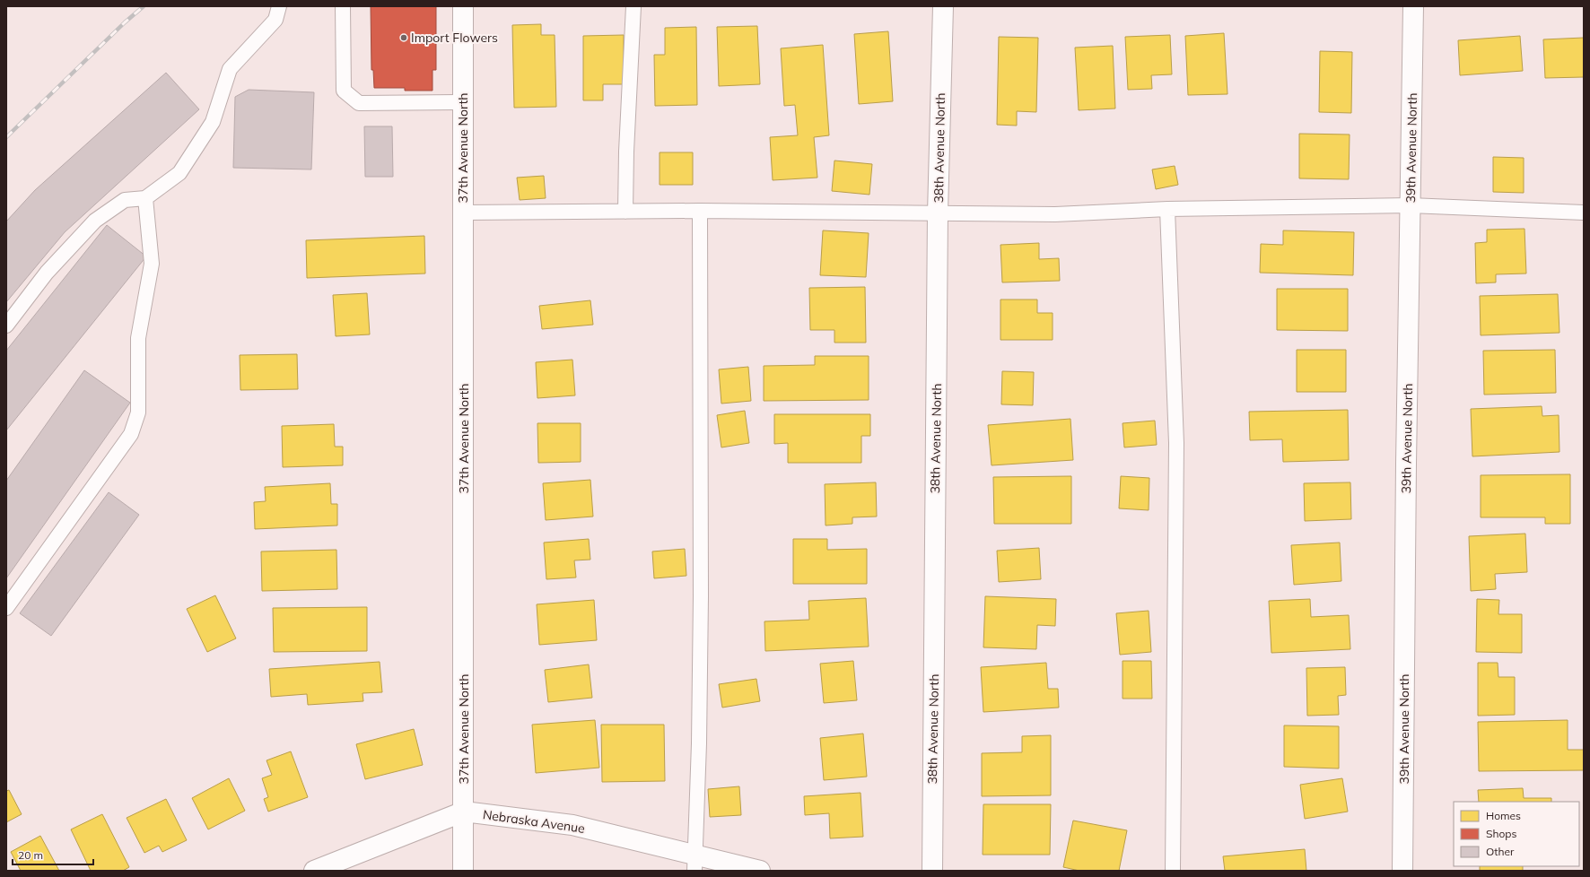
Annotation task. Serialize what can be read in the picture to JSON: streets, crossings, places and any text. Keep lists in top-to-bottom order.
{
  "streets": {
    "street": [
      "37th Avenue North",
      "38th Avenue North",
      "39th Avenue North",
      "Nebraska Avenue"
    ]
  },
  "crossings": [
    ["37th Avenue North", "Nebraska Avenue"]
  ],
  "places": ["Import Flowers"],
  "legend": ["Homes", "Shops", "Other"],
  "scale_bar": "20 m"
}
